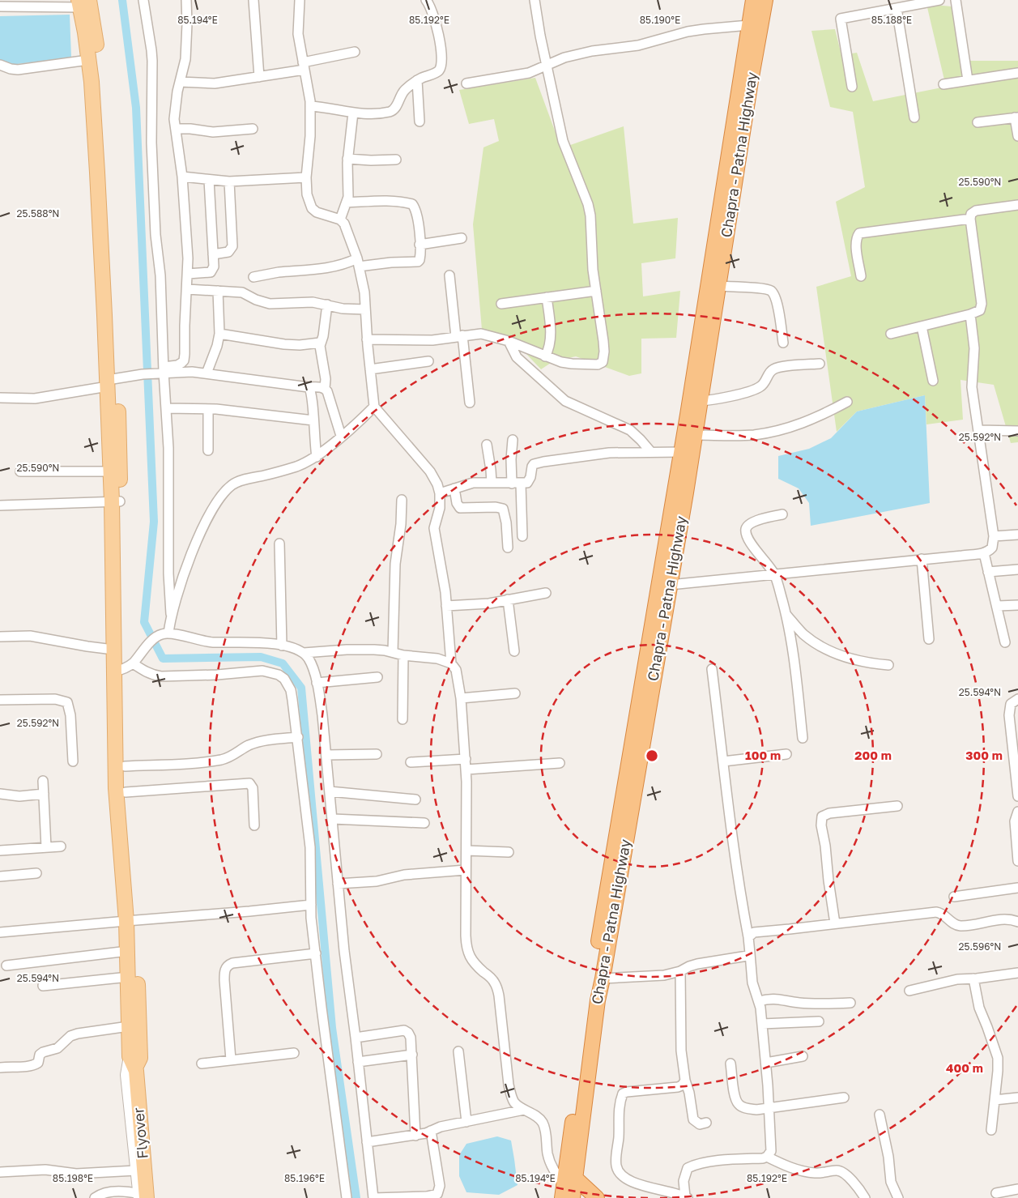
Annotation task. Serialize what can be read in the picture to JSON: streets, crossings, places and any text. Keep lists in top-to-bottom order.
{
  "streets": {
    "highway": ["Chapra - Patna Highway"],
    "main road": ["Flyover"]
  },
  "coordinates": [
    "85.194°E",
    "85.192°E",
    "85.190°E",
    "85.188°E",
    "25.590°N",
    "25.588°N",
    "25.592°N",
    "25.594°N",
    "25.596°N",
    "85.198°E",
    "85.196°E"
  ],
  "rings": [
    "100 m",
    "200 m",
    "300 m",
    "400 m"
  ]
}
